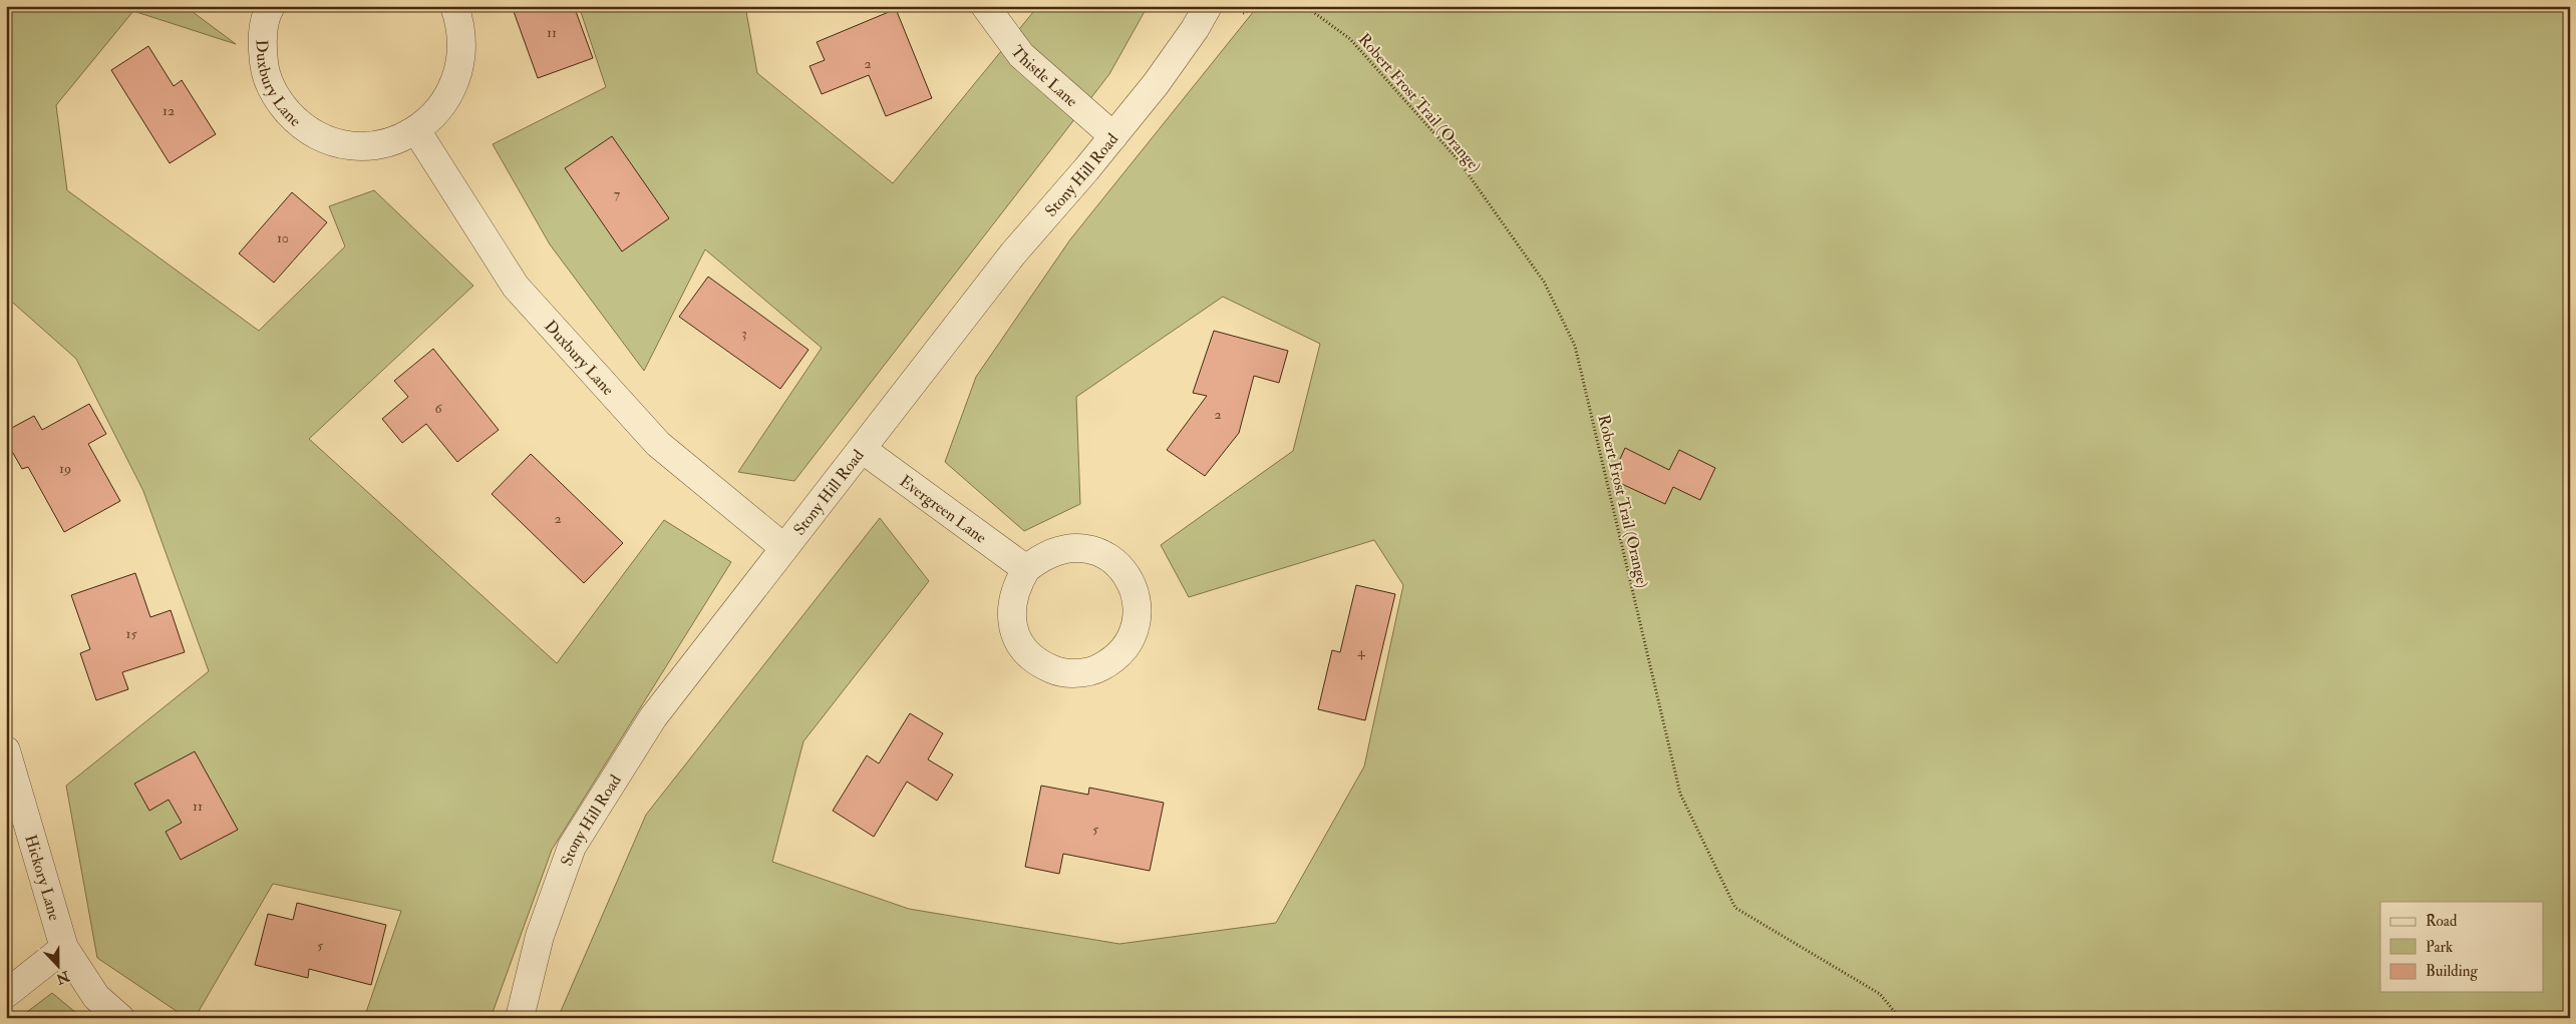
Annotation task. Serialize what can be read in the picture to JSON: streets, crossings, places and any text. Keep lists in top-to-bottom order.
{
  "streets": {
    "street": [
      "Thistle Lane",
      "Duxbury Lane",
      "Stony Hill Road",
      "Evergreen Lane",
      "Hickory Lane"
    ],
    "path": ["Robert Frost Trail (Orange)"]
  },
  "crossings": [
    ["Thistle Lane", "Stony Hill Road"],
    ["Duxbury Lane", "Stony Hill Road"],
    ["Stony Hill Road", "Evergreen Lane"]
  ],
  "house_numbers": [
    "11",
    "2",
    "12",
    "7",
    "10",
    "3",
    "6",
    "2",
    "19",
    "2",
    "15",
    "4",
    "11",
    "5",
    "5"
  ],
  "legend": ["Road", "Park", "Building"],
  "north": "bottom"
}
